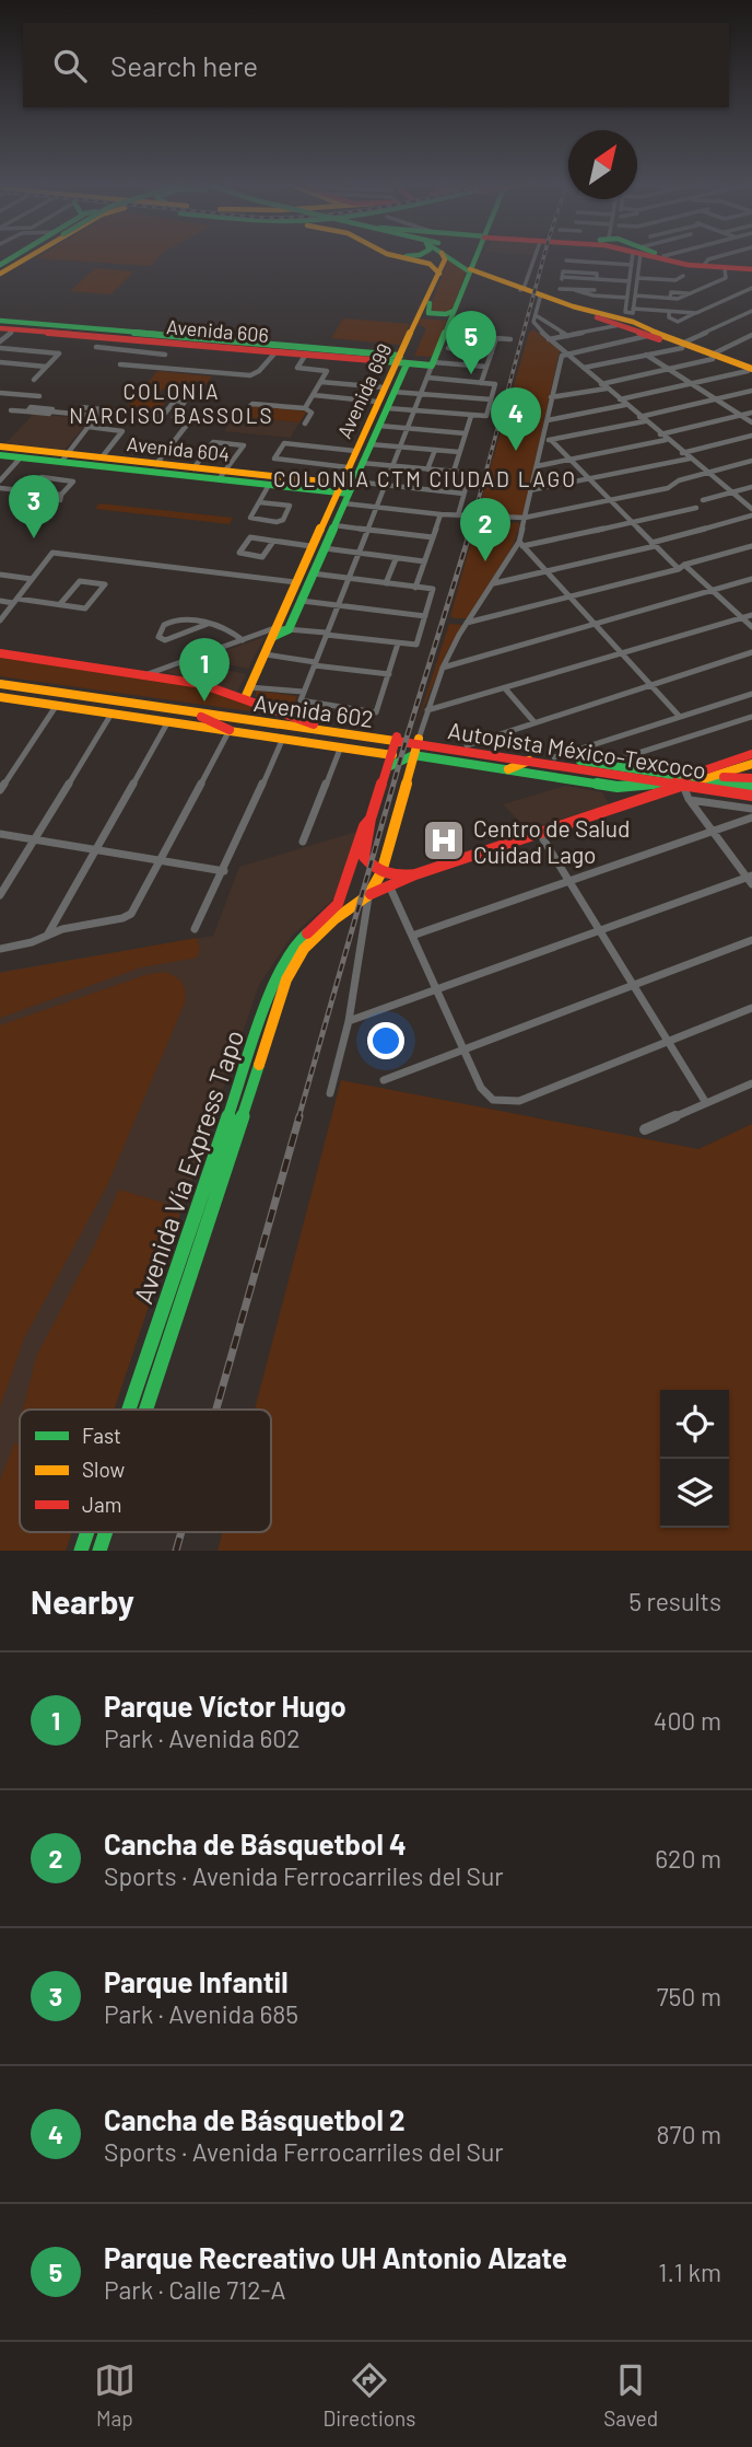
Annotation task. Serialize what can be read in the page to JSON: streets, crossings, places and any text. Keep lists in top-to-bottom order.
{
  "streets": {
    "main road": [
      "Avenida 606",
      "Avenida 699",
      "Avenida 604",
      "Avenida 602",
      "Autopista México-Texcoco",
      "Avenida Vía Express Tapo"
    ]
  },
  "crossings": [
    ["Avenida 606", "Avenida 699"],
    ["Avenida 699", "Avenida 604"],
    ["Avenida 699", "Avenida 602"],
    ["Avenida 602", "Autopista México-Texcoco"]
  ],
  "districts": ["COLONIA NARCISO BASSOLS", "COLONIA CTM CIUDAD LAGO"],
  "places": {
    "hospital": ["Centro de Salud Cuidad Lago"]
  },
  "legend": ["Fast", "Slow", "Jam"],
  "north": "top right",
  "page": {
    "search": "Search here",
    "pins": [
      "5",
      "4",
      "3",
      "2",
      "1"
    ],
    "heading": ["Nearby", "5 results"],
    "list": [
      {
        "mark": "1",
        "name": "Parque Víctor Hugo",
        "note": "Park · Avenida 602",
        "value": "400 m"
      },
      {
        "mark": "2",
        "name": "Cancha de Básquetbol 4",
        "note": "Sports · Avenida Ferrocarriles del Sur",
        "value": "620 m"
      },
      {
        "mark": "3",
        "name": "Parque Infantil",
        "note": "Park · Avenida 685",
        "value": "750 m"
      },
      {
        "mark": "4",
        "name": "Cancha de Básquetbol 2",
        "note": "Sports · Avenida Ferrocarriles del Sur",
        "value": "870 m"
      },
      {
        "mark": "5",
        "name": "Parque Recreativo UH Antonio Alzate",
        "note": "Park · Calle 712-A",
        "value": "1.1 km"
      }
    ],
    "nav": ["Map", "Directions", "Saved"]
  }
}
